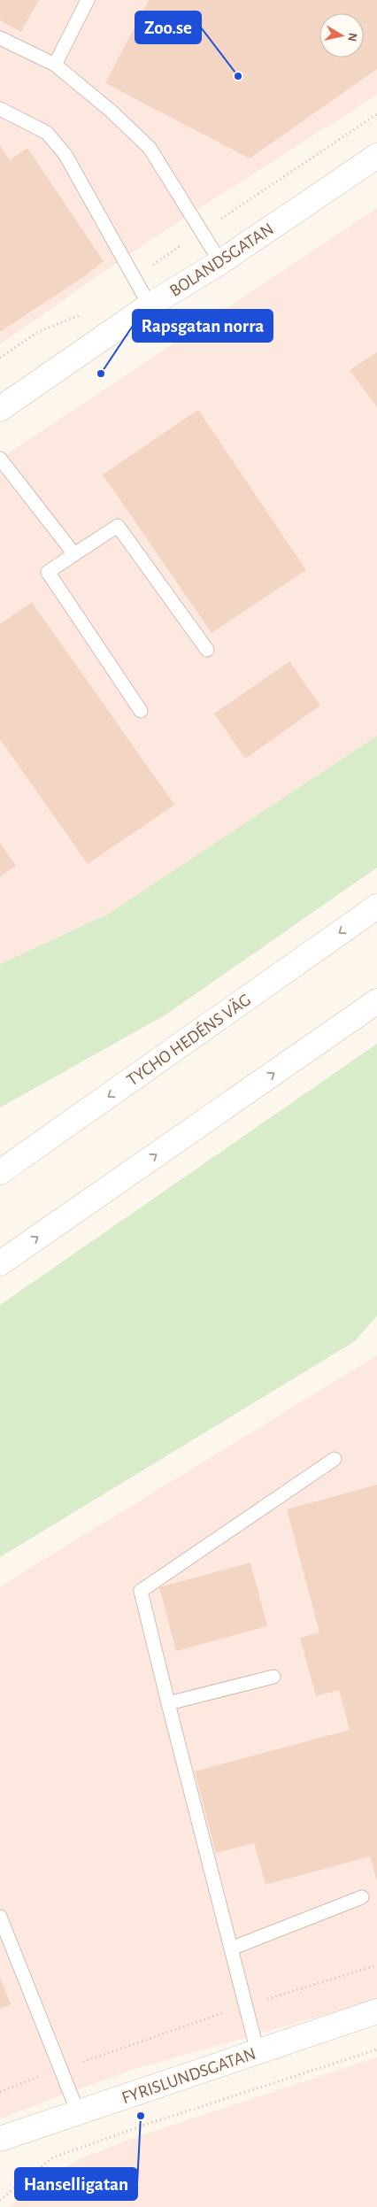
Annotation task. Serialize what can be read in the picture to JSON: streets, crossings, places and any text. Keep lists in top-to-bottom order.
{
  "streets": {
    "main road": ["BOLANDSGATAN", "TYCHO HEDÉNS VÄG", "FYRISLUNDSGATAN"]
  },
  "places": ["Zoo.se", "Rapsgatan norra", "Hanselligatan"],
  "north": "right"
}
